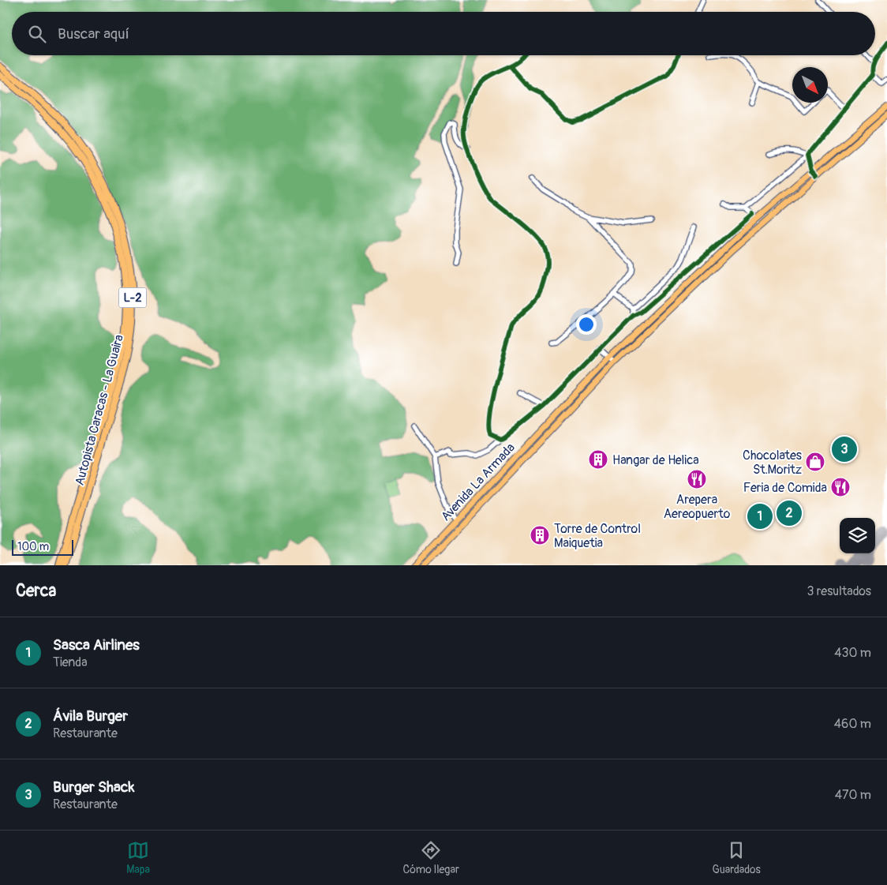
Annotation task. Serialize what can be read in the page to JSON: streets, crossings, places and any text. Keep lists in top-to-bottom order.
{
  "streets": {
    "highway": ["L-2", "Autopista Caracas - La Guaira"],
    "main road": ["Avenida La Armada"]
  },
  "places": {
    "building": ["Hangar de Helica", "Torre de Control Maiquetia"],
    "shop": ["Chocolates St.Moritz"],
    "restaurant": ["Arepera Aereopuerto", "Feria de Comida"]
  },
  "scale_bar": "100 m",
  "north": "bottom right",
  "page": {
    "search": "Buscar aquí",
    "pins": ["3", "2", "1"],
    "scale": "100 m",
    "heading": ["Cerca", "3 resultados"],
    "list": [
      {
        "mark": "1",
        "name": "Sasca Airlines",
        "note": "Tienda",
        "value": "430 m"
      },
      {
        "mark": "2",
        "name": "Ávila Burger",
        "note": "Restaurante",
        "value": "460 m"
      },
      {
        "mark": "3",
        "name": "Burger Shack",
        "note": "Restaurante",
        "value": "470 m"
      }
    ],
    "nav": ["Mapa", "Cómo llegar", "Guardados"]
  }
}
